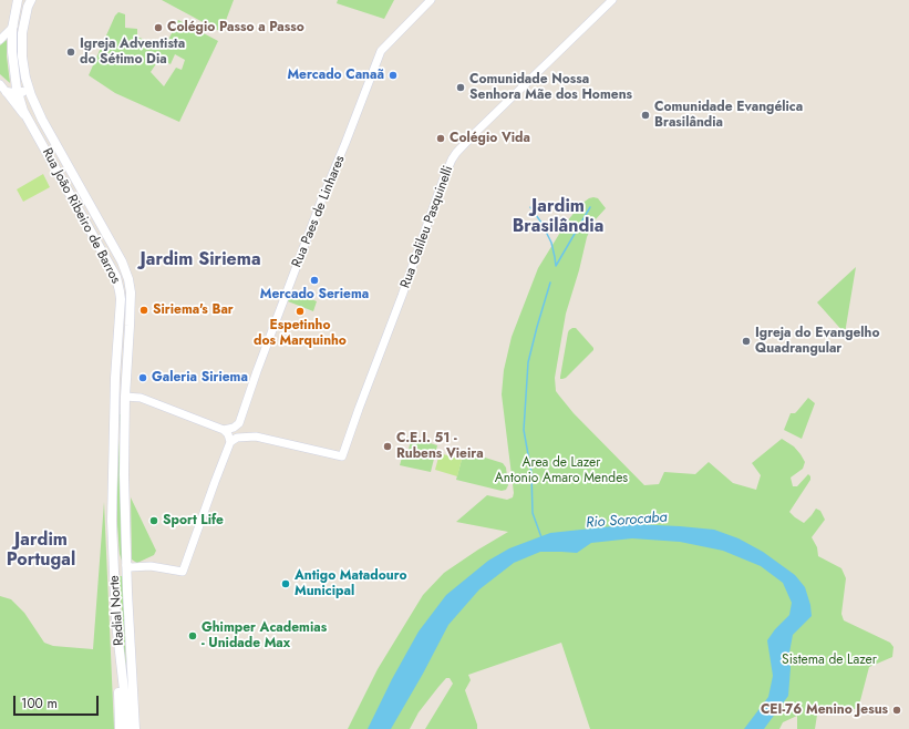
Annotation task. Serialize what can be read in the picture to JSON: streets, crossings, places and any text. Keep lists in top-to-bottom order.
{
  "streets": {
    "main road": ["Rua João Ribeiro de Barros", "Radial Norte"],
    "street": ["Rua Paes de Linhares", "Rua Galileu Pasquinelli"]
  },
  "crossings": [
    ["Rua João Ribeiro de Barros", "Radial Norte"]
  ],
  "districts": ["Jardim Brasilândia", "Jardim Siriema", "Jardim Portugal"],
  "water": ["Rio Sorocaba"],
  "parks": ["Area de Lazer Antonio Amaro Mendes", "Sistema de Lazer"],
  "places": [
    "Colégio Passo a Passo",
    "Igreja Adventista do Sétimo Dia",
    "Mercado Canaã",
    "Comunidade Nossa Senhora Mãe dos Homens",
    "Comunidade Evangélica Brasilândia",
    "Colégio Vida",
    "Mercado Seriema",
    "Siriema's Bar",
    "Espetinho dos Marquinho",
    "Igreja do Evangelho Quadrangular",
    "Galeria Siriema",
    "C.E.I. 51 - Rubens Vieira",
    "Sport Life",
    "Antigo Matadouro Municipal",
    "Ghimper Academias - Unidade Max",
    "CEI-76 Menino Jesus"
  ],
  "scale_bar": "100 m"
}
